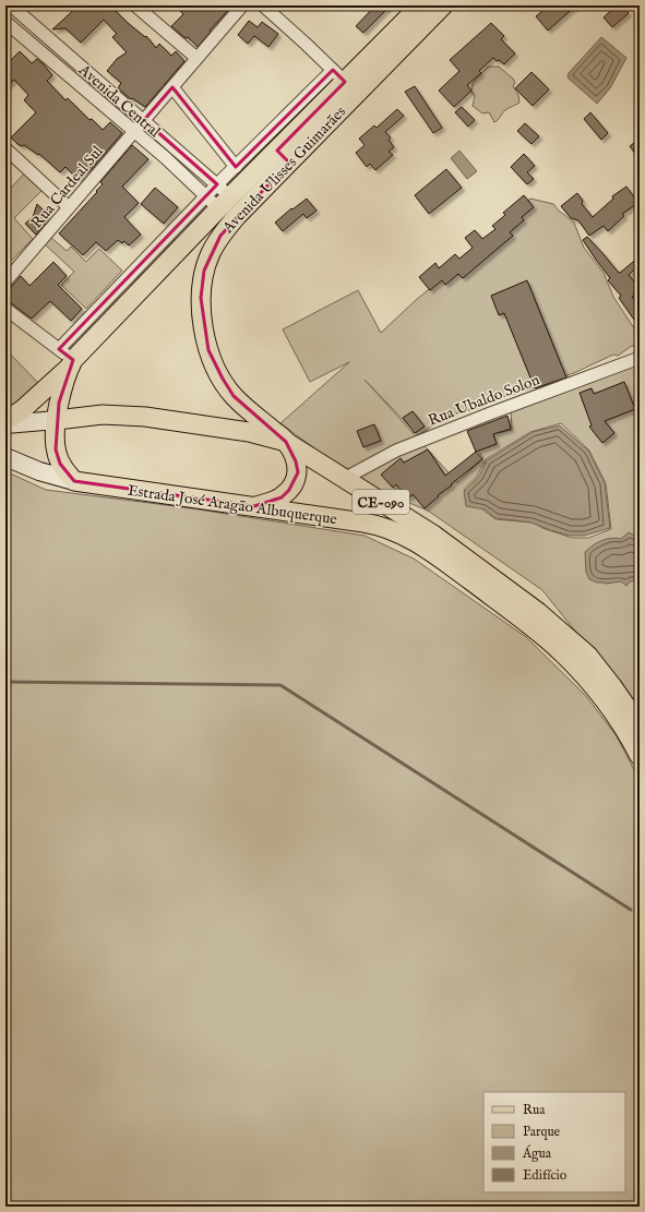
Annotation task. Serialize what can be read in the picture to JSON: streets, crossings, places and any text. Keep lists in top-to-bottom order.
{
  "streets": {
    "main road": ["Avenida Ulisses Guimarães", "CE-090", "Estrada José Aragão Albuquerque"],
    "street": ["Avenida Central", "Rua Cardeal Sul", "Rua Ubaldo Solon"]
  },
  "crossings": [
    ["Avenida Central", "Avenida Ulisses Guimarães"],
    ["Avenida Central", "Rua Cardeal Sul"],
    ["Avenida Ulisses Guimarães", "CE-090"],
    ["Avenida Ulisses Guimarães", "Estrada José Aragão Albuquerque"],
    ["Rua Ubaldo Solon", "CE-090"],
    ["CE-090", "Estrada José Aragão Albuquerque"]
  ],
  "legend": [
    "Rua",
    "Parque",
    "Água",
    "Edifício"
  ]
}
